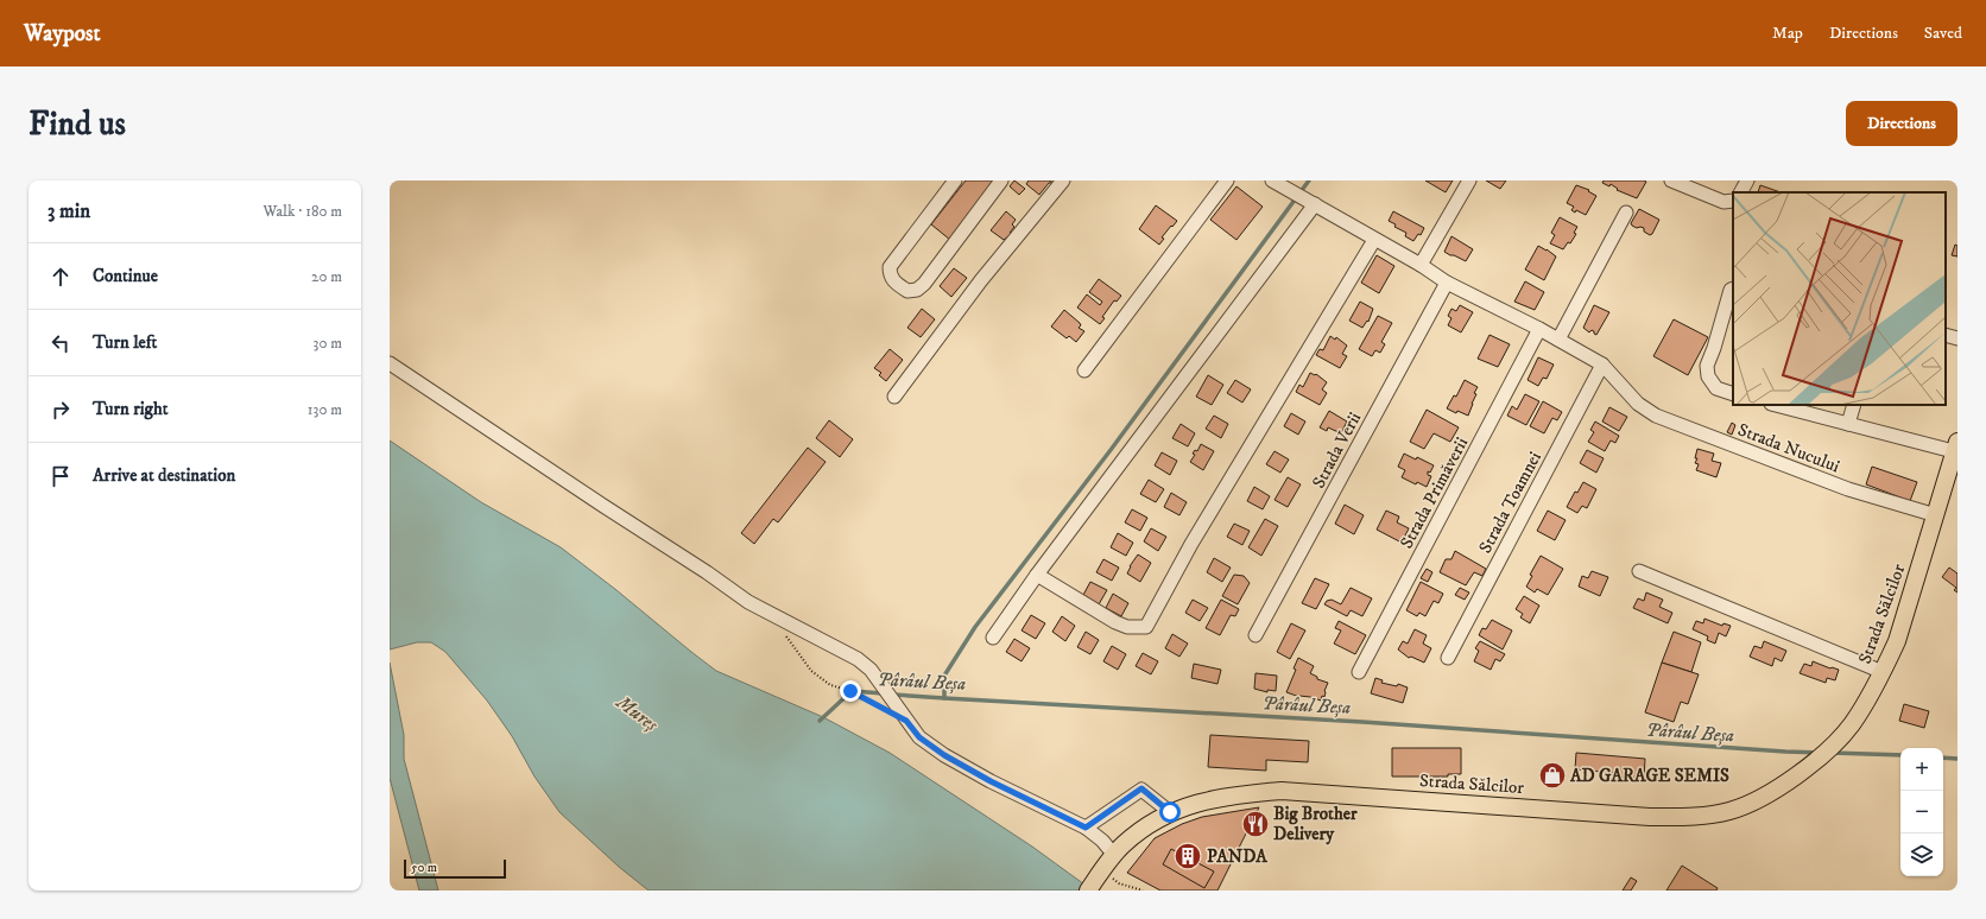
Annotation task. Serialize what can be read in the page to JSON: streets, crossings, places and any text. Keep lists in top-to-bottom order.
{
  "streets": {
    "main road": ["Strada Sălcilor"],
    "street": [
      "Strada Nucului",
      "Strada Verii",
      "Strada Primăverii",
      "Strada Toamnei"
    ]
  },
  "crossings": [
    ["Strada Nucului", "Strada Verii"],
    ["Strada Nucului", "Strada Primăverii"],
    ["Strada Nucului", "Strada Toamnei"],
    ["Strada Nucului", "Strada Sălcilor"]
  ],
  "water": ["Pârâul Beșa", "Mureș"],
  "places": {
    "shop": ["AD GARAGE SEMIS"],
    "restaurant": ["Big Brother Delivery"],
    "building": ["PANDA"]
  },
  "scale_bar": "50 m",
  "page": {
    "header": "Waypost",
    "nav": ["Map", "Directions", "Saved"],
    "buttons": "Directions",
    "title": "Find us",
    "heading": ["3 min", "Walk · 180 m"],
    "list": [
      ["Continue", "20 m"],
      ["Turn left", "30 m"],
      ["Turn right", "130 m"],
      "Arrive at destination"
    ],
    "map_buttons": ["+", "−"],
    "scale": "50 m"
  }
}
